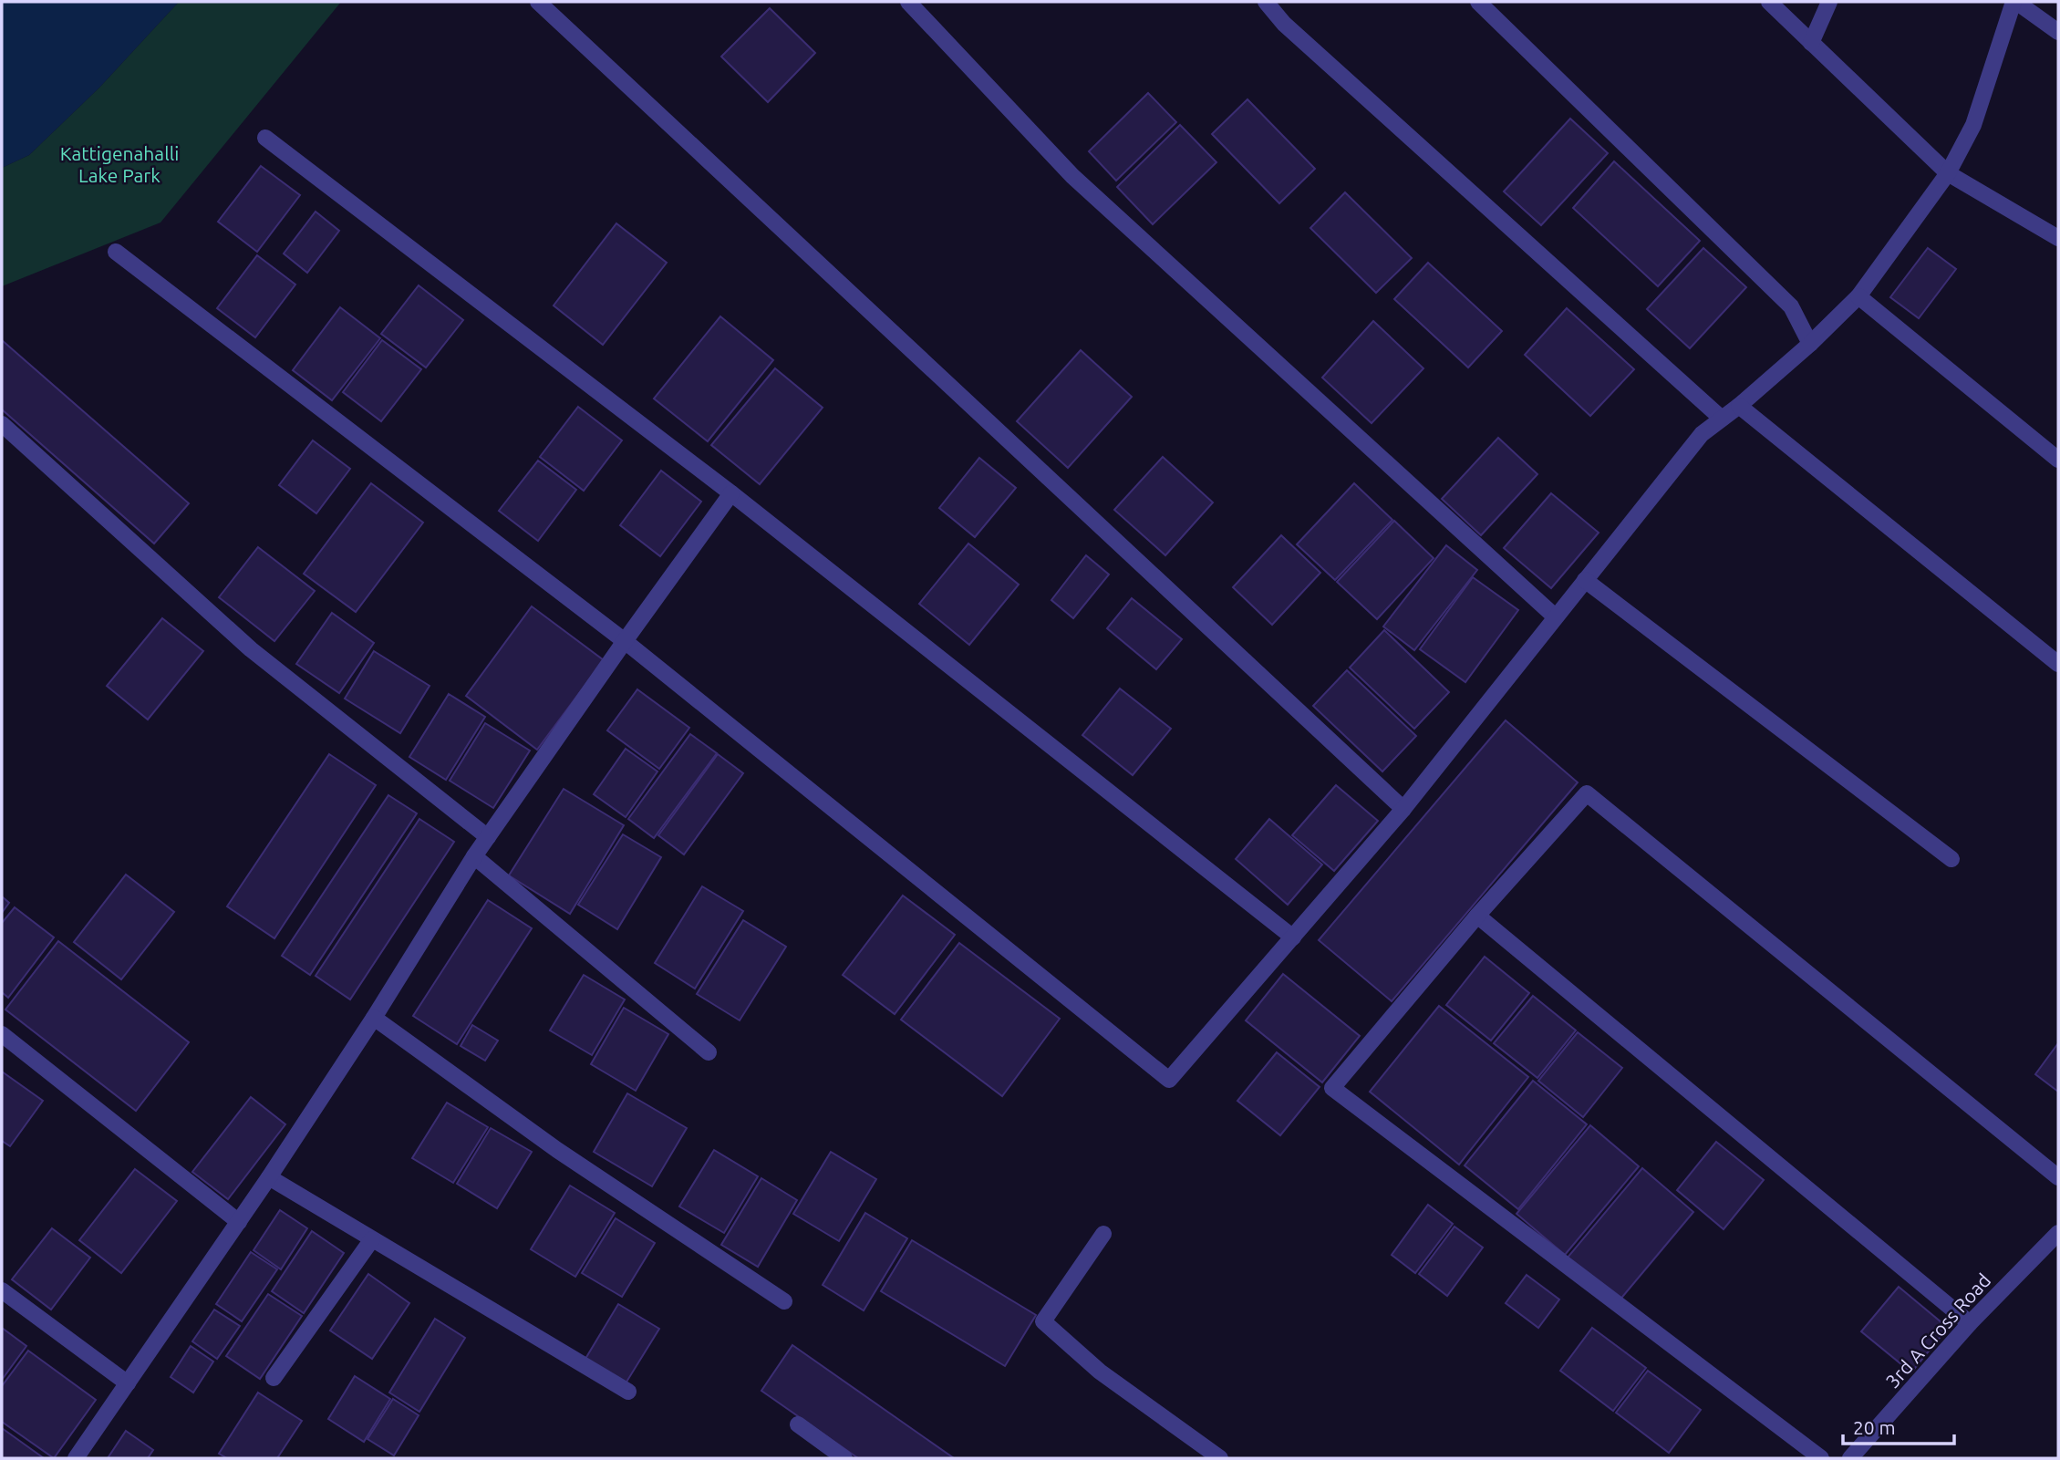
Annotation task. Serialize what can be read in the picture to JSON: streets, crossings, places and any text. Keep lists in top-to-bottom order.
{
  "streets": {
    "street": ["3rd A Cross Road"]
  },
  "parks": ["Kattigenahalli Lake Park"],
  "scale_bar": "20 m"
}
